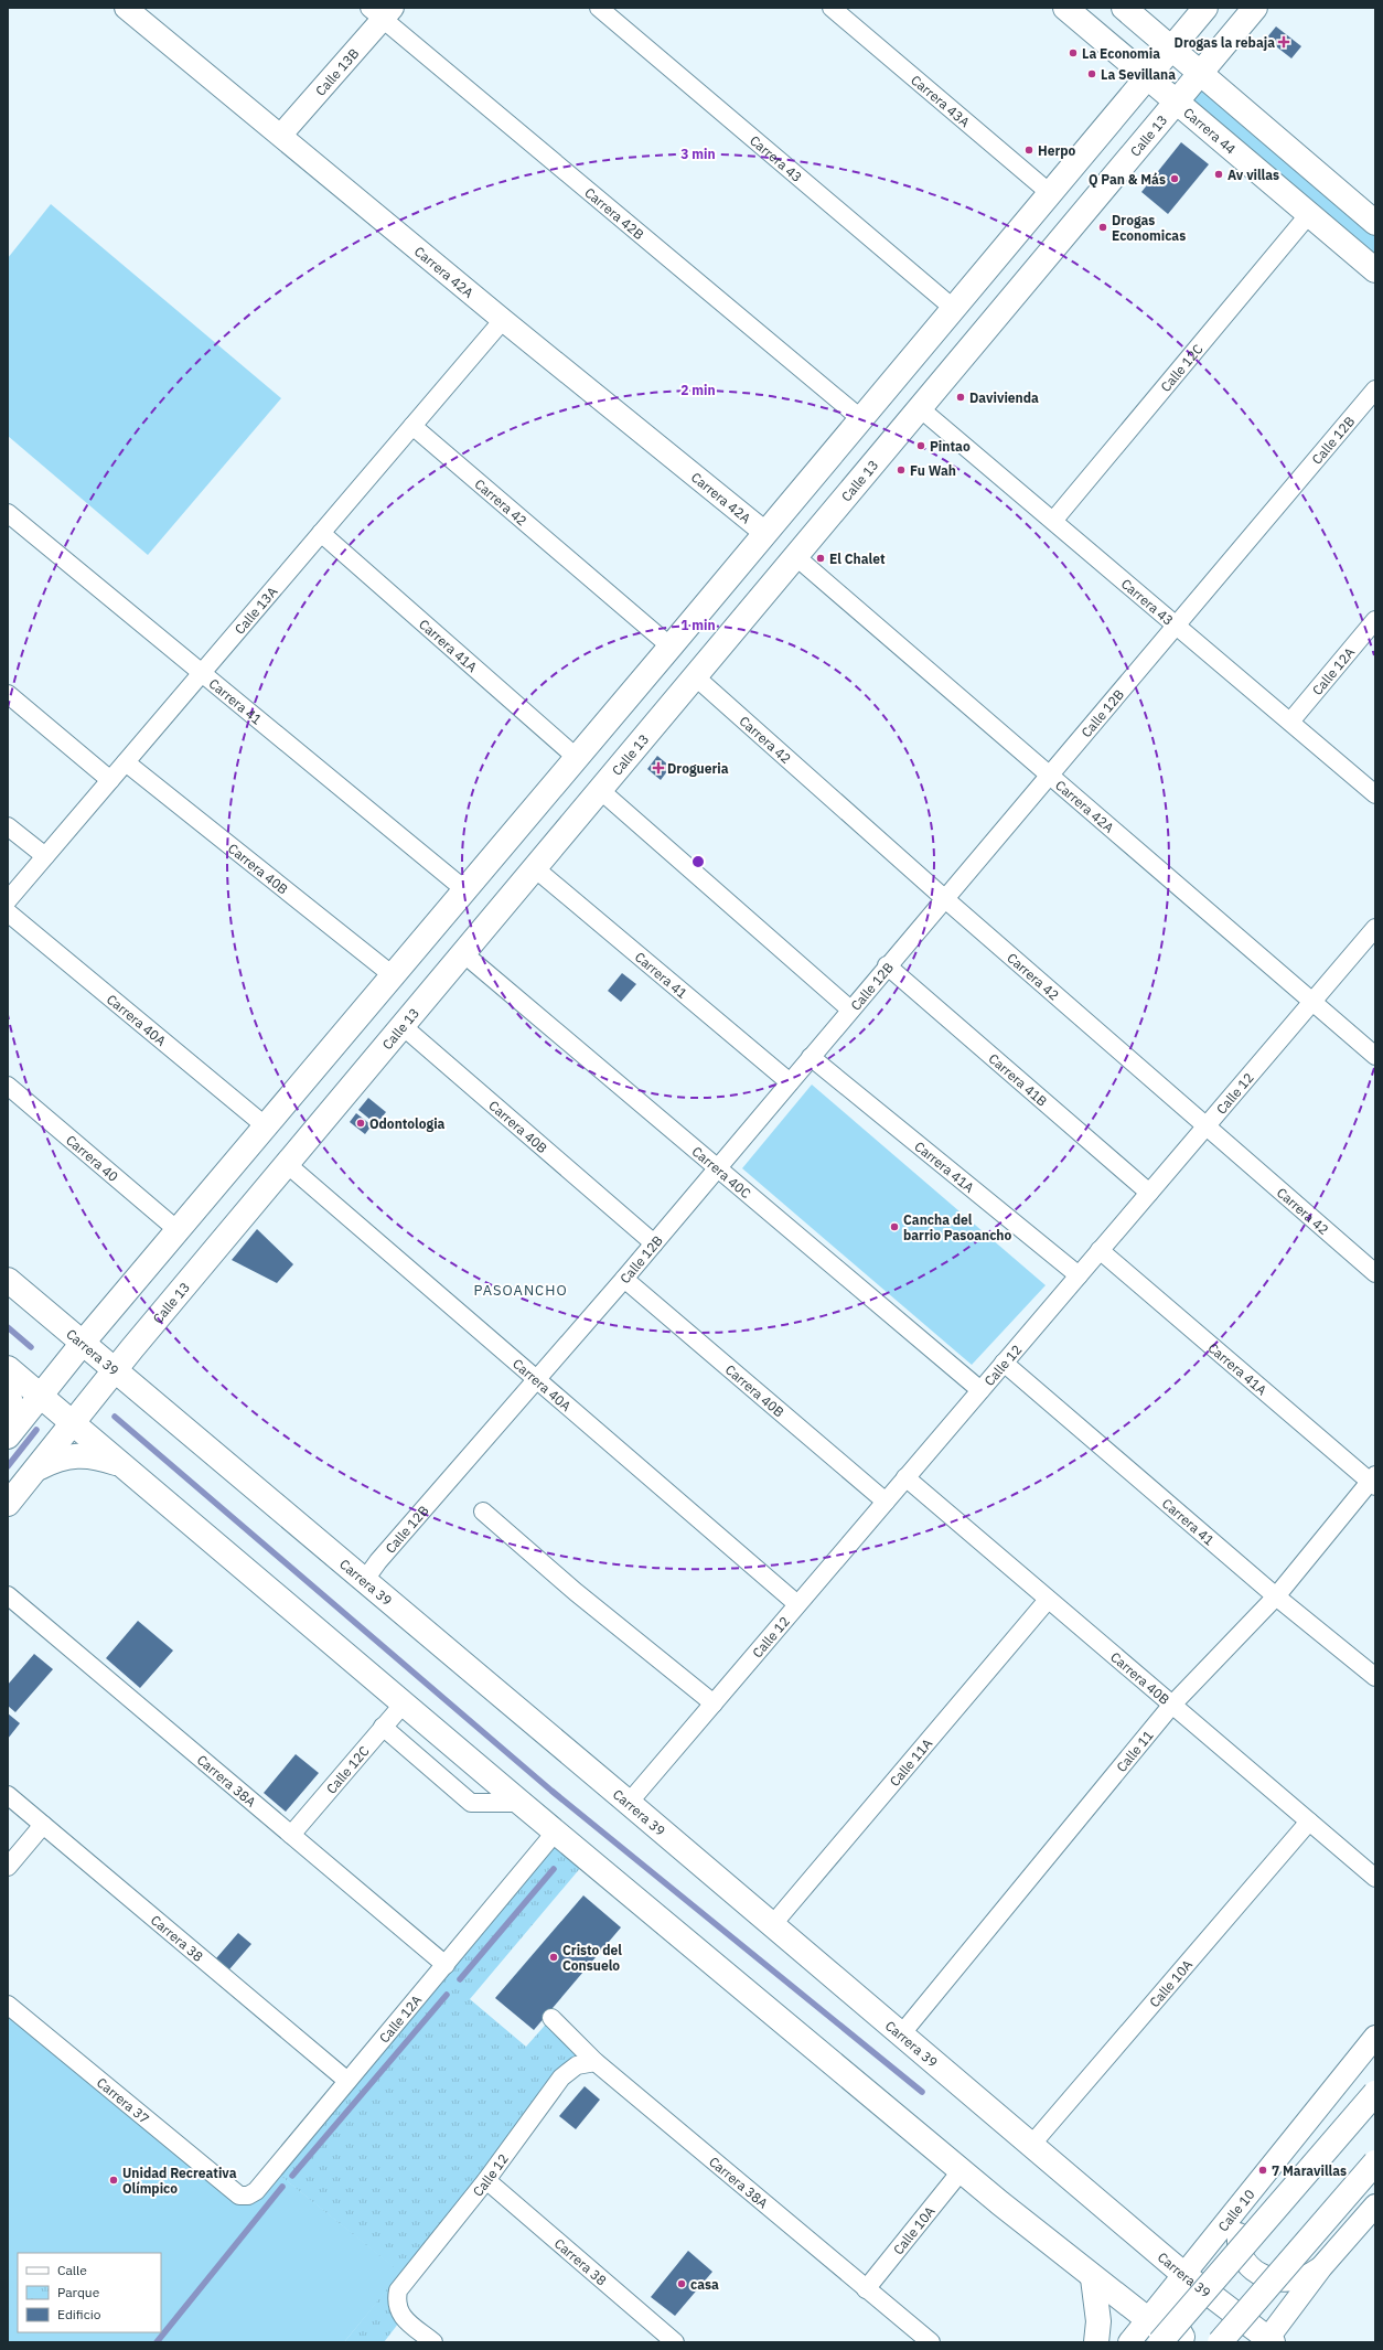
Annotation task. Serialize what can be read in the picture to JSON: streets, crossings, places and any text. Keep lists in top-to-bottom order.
{
  "streets": {
    "main road": [
      "Carrera 44",
      "Calle 13",
      "Carrera 39",
      "Calle 10"
    ],
    "street": [
      "Calle 13B",
      "Carrera 43A",
      "Carrera 43",
      "Carrera 42B",
      "Carrera 42A",
      "Calle 12C",
      "Calle 12B",
      "Carrera 42",
      "Calle 13A",
      "Carrera 41A",
      "Calle 12A",
      "Carrera 41",
      "Carrera 40B",
      "Carrera 40A",
      "Carrera 41B",
      "Calle 12",
      "Carrera 40",
      "Carrera 40C",
      "Calle 11",
      "Calle 11A",
      "Carrera 38A",
      "Carrera 38",
      "Calle 10A",
      "Carrera 37"
    ]
  },
  "crossings": [
    ["Calle 13B", "Carrera 42B"],
    ["Calle 13B", "Carrera 42A"],
    ["Carrera 44", "Calle 13"],
    ["Carrera 44", "Calle 12C"],
    ["Calle 13", "Carrera 43"],
    ["Calle 13", "Carrera 42A"],
    ["Calle 13", "Carrera 42"],
    ["Calle 13", "Carrera 41"],
    ["Calle 13", "Carrera 40B"],
    ["Calle 13", "Carrera 40A"],
    ["Calle 13", "Carrera 40C"],
    ["Calle 13", "Carrera 39"],
    ["Carrera 43", "Calle 12C"],
    ["Carrera 43", "Calle 12B"],
    ["Carrera 43", "Calle 12A"],
    ["Carrera 42A", "Calle 12B"],
    ["Carrera 42A", "Calle 13A"],
    ["Carrera 42A", "Calle 12"],
    ["Calle 12C", "Carrera 38A"],
    ["Calle 12B", "Carrera 42"],
    ["Calle 12B", "Carrera 41A"],
    ["Calle 12B", "Carrera 41"],
    ["Calle 12B", "Carrera 40B"],
    ["Calle 12B", "Carrera 40A"],
    ["Calle 12B", "Carrera 41B"],
    ["Calle 12B", "Carrera 40C"],
    ["Calle 12B", "Carrera 39"],
    ["Carrera 42", "Calle 13A"],
    ["Carrera 42", "Calle 12"],
    ["Calle 13A", "Carrera 41A"],
    ["Calle 13A", "Carrera 41"],
    ["Calle 13A", "Carrera 40B"],
    ["Carrera 41A", "Calle 12"],
    ["Carrera 41A", "Calle 11"],
    ["Calle 12A", "Carrera 38A"],
    ["Calle 12A", "Carrera 38"],
    ["Calle 12A", "Carrera 37"],
    ["Carrera 41", "Calle 12"],
    ["Carrera 41", "Calle 11"],
    ["Carrera 40B", "Calle 12"],
    ["Carrera 40B", "Calle 11"],
    ["Carrera 40B", "Calle 11A"],
    ["Carrera 40B", "Calle 10A"],
    ["Carrera 40A", "Calle 12"],
    ["Carrera 41B", "Calle 12"],
    ["Calle 12", "Carrera 40C"],
    ["Calle 12", "Carrera 39"],
    ["Calle 12", "Carrera 38A"],
    ["Calle 12", "Carrera 38"],
    ["Carrera 39", "Calle 11"],
    ["Carrera 39", "Calle 11A"],
    ["Carrera 39", "Calle 10A"],
    ["Carrera 39", "Calle 10"],
    ["Carrera 38A", "Calle 10A"]
  ],
  "districts": ["PASOANCHO"],
  "places": {
    "health": ["Drogas la rebaja", "Drogueria"],
    "other": [
      "La Economia",
      "La Sevillana",
      "Herpo",
      "Av villas",
      "Q Pan & Más",
      "Drogas Economicas",
      "Davivienda",
      "Pintao",
      "Fu Wah",
      "El Chalet",
      "Odontologia",
      "Cancha del barrio Pasoancho",
      "Cristo del Consuelo",
      "7 Maravillas",
      "Unidad Recreativa Olímpico",
      "casa"
    ]
  },
  "legend": ["Calle", "Parque", "Edificio"],
  "rings": ["3 min", "2 min", "1 min"]
}
